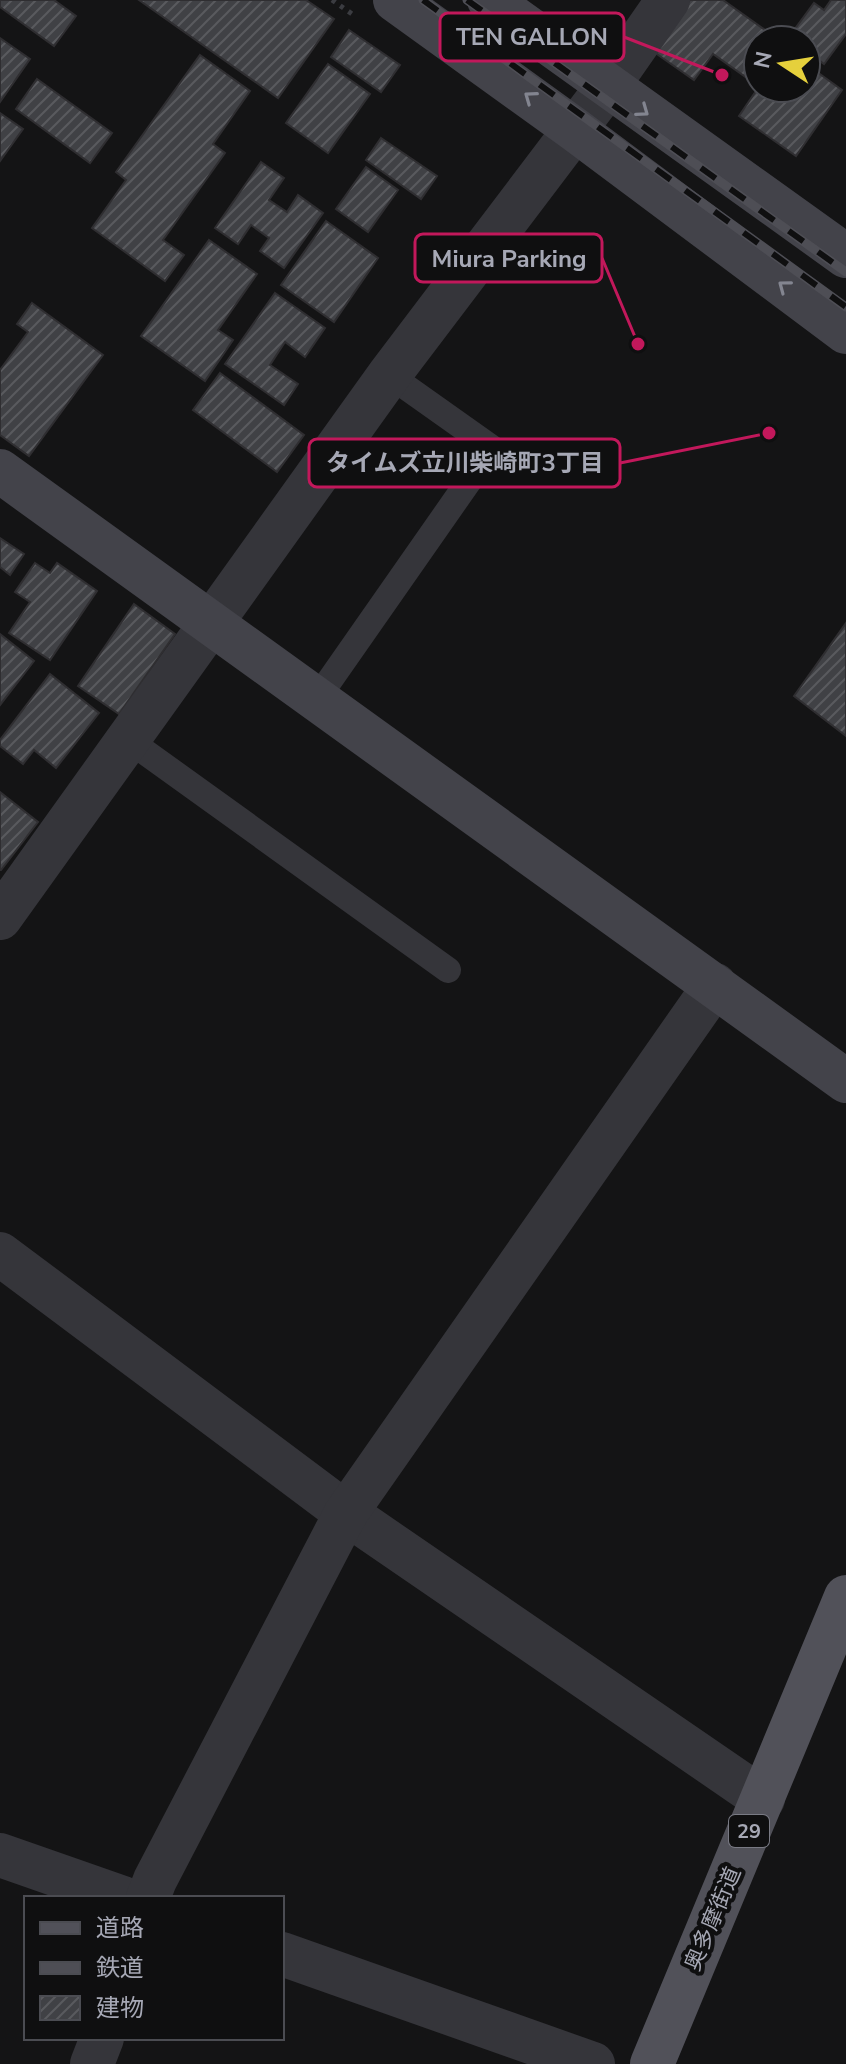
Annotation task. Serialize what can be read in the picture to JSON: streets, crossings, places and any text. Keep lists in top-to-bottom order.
{
  "streets": {
    "main road": ["29", "奥多摩街道"]
  },
  "places": ["TEN GALLON", "Miura Parking", "タイムズ立川柴崎町3丁目"],
  "legend": ["道路", "鉄道", "建物"],
  "north": "left"
}
